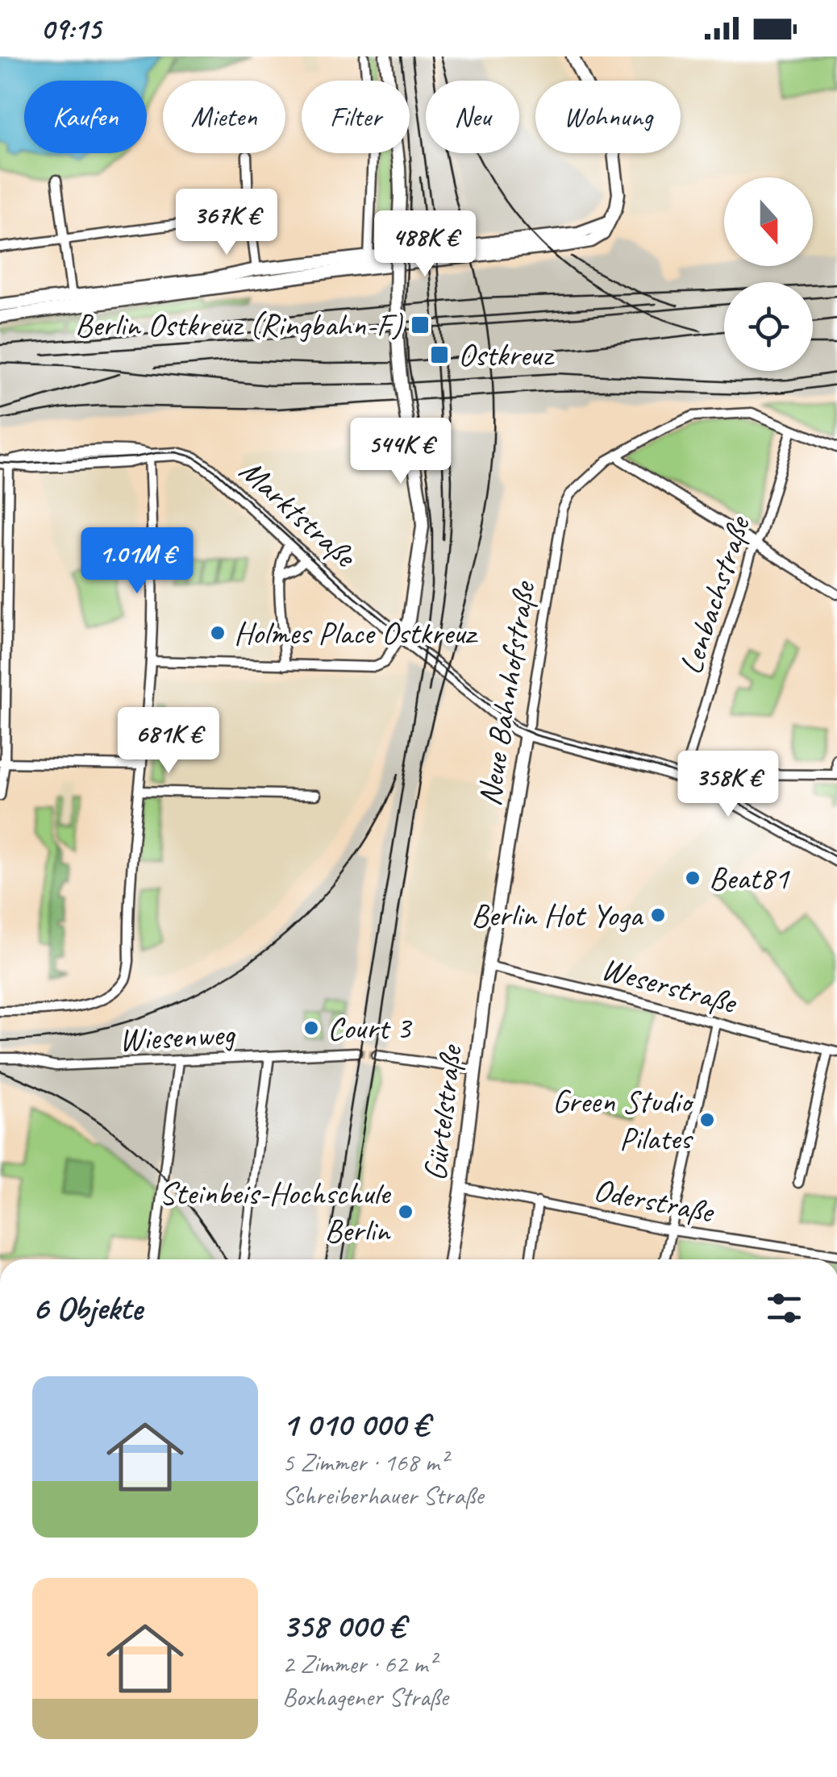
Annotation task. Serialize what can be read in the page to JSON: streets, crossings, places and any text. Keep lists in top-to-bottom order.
{
  "streets": {
    "main road": ["Marktstraße", "Neue Bahnhofstraße", "Gürtelstraße"],
    "street": [
      "Lenbachstraße",
      "Weserstraße",
      "Wiesenweg",
      "Oderstraße"
    ]
  },
  "crossings": [
    ["Marktstraße", "Lenbachstraße"],
    ["Marktstraße", "Neue Bahnhofstraße"],
    ["Lenbachstraße", "Neue Bahnhofstraße"],
    ["Neue Bahnhofstraße", "Weserstraße"],
    ["Neue Bahnhofstraße", "Gürtelstraße"],
    ["Weserstraße", "Gürtelstraße"],
    ["Gürtelstraße", "Oderstraße"]
  ],
  "places": {
    "transit": ["Berlin Ostkreuz (Ringbahn-F)", "Ostkreuz"],
    "other": [
      "Holmes Place Ostkreuz",
      "Beat81",
      "Berlin Hot Yoga",
      "Court 3",
      "Green Studio Pilates",
      "Steinbeis-Hochschule Berlin"
    ]
  },
  "north": "bottom",
  "page": {
    "status": "09:15",
    "chip": [
      "Kaufen",
      "Mieten",
      "Filter",
      "Neu",
      "Wohnung"
    ],
    "price": [
      "367K €",
      "488K €",
      "544K €",
      "1.01M €",
      "681K €",
      "358K €"
    ],
    "heading": "6 Objekte",
    "list": [
      {
        "name": "1 010 000 €",
        "note": "5 Zimmer · 168 m² · Schreiberhauer Straße"
      },
      {
        "name": "358 000 €",
        "note": "2 Zimmer · 62 m² · Boxhagener Straße"
      }
    ]
  }
}
